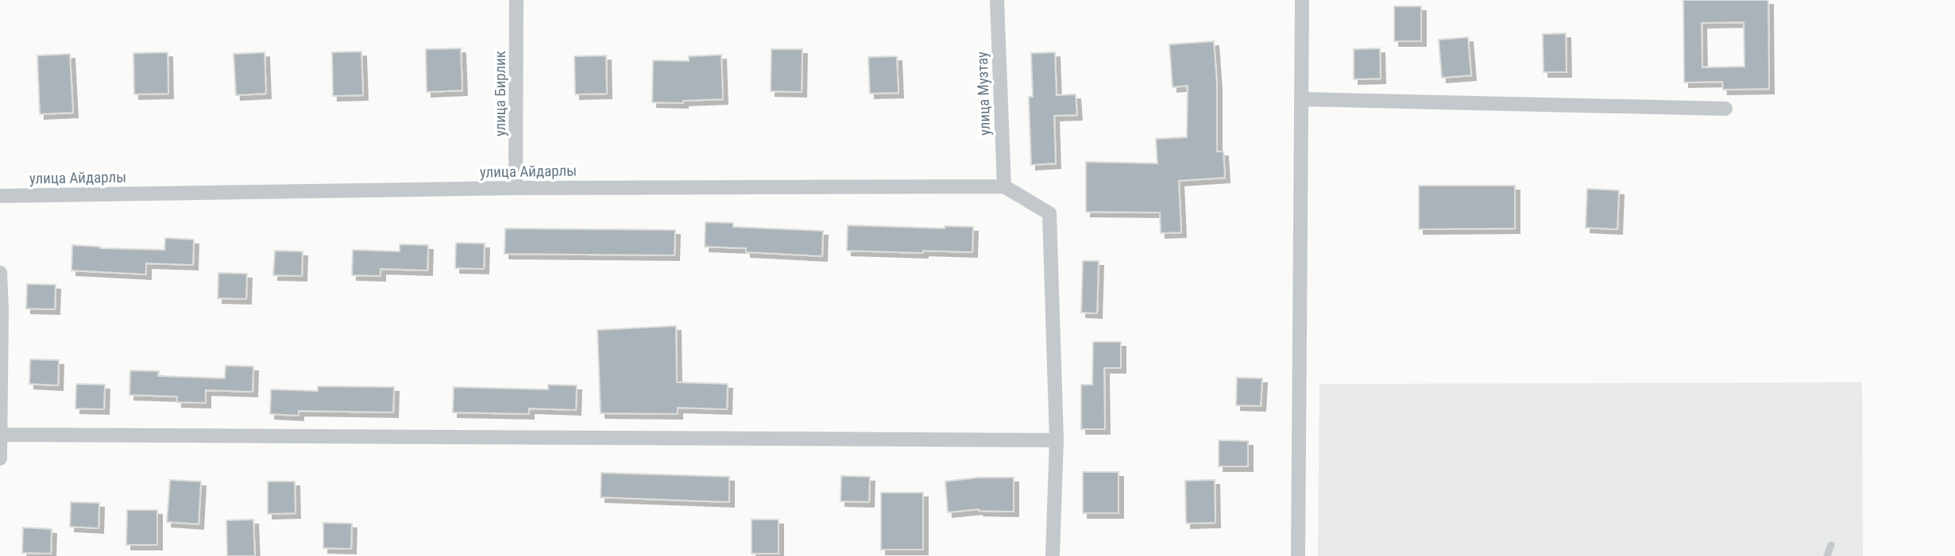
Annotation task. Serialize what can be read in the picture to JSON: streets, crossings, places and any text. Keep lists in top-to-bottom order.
{
  "streets": {
    "street": ["улица Бирлик", "улица Музтау", "улица Айдарлы"]
  },
  "crossings": [
    ["улица Бирлик", "улица Айдарлы"],
    ["улица Музтау", "улица Айдарлы"]
  ]
}
